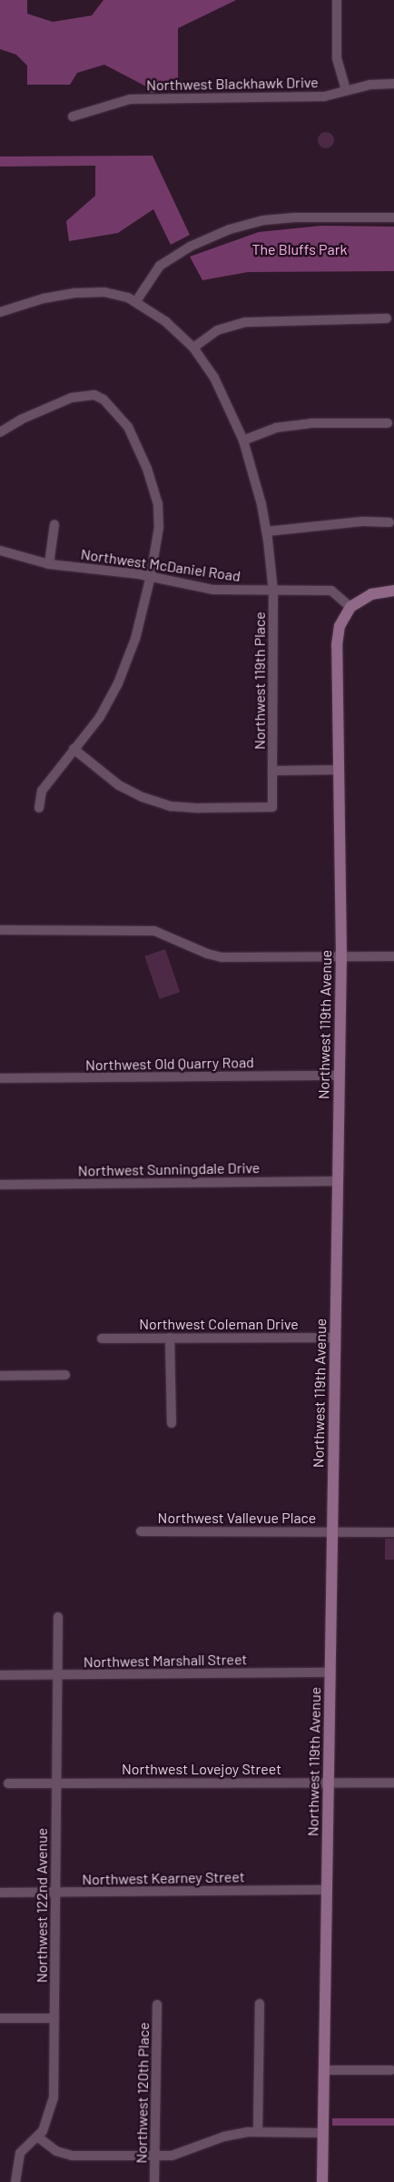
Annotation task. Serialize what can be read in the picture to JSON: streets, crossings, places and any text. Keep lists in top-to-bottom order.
{
  "streets": {
    "street": [
      "Northwest Blackhawk Drive",
      "Northwest McDaniel Road",
      "Northwest 119th Place",
      "Northwest 119th Avenue",
      "Northwest Old Quarry Road",
      "Northwest Sunningdale Drive",
      "Northwest Coleman Drive",
      "Northwest Vallevue Place",
      "Northwest Marshall Street",
      "Northwest Lovejoy Street",
      "Northwest Kearney Street",
      "Northwest 122nd Avenue",
      "Northwest 120th Place"
    ]
  },
  "crossings": [
    ["Northwest McDaniel Road", "Northwest 119th Place"],
    ["Northwest McDaniel Road", "Northwest 119th Avenue"],
    ["Northwest 119th Avenue", "Northwest Old Quarry Road"],
    ["Northwest 119th Avenue", "Northwest Sunningdale Drive"],
    ["Northwest 119th Avenue", "Northwest Coleman Drive"],
    ["Northwest 119th Avenue", "Northwest Vallevue Place"],
    ["Northwest 119th Avenue", "Northwest Marshall Street"],
    ["Northwest 119th Avenue", "Northwest Lovejoy Street"],
    ["Northwest 119th Avenue", "Northwest Kearney Street"],
    ["Northwest Marshall Street", "Northwest 122nd Avenue"],
    ["Northwest Lovejoy Street", "Northwest 122nd Avenue"],
    ["Northwest Kearney Street", "Northwest 122nd Avenue"]
  ],
  "parks": ["The Bluffs Park"]
}
